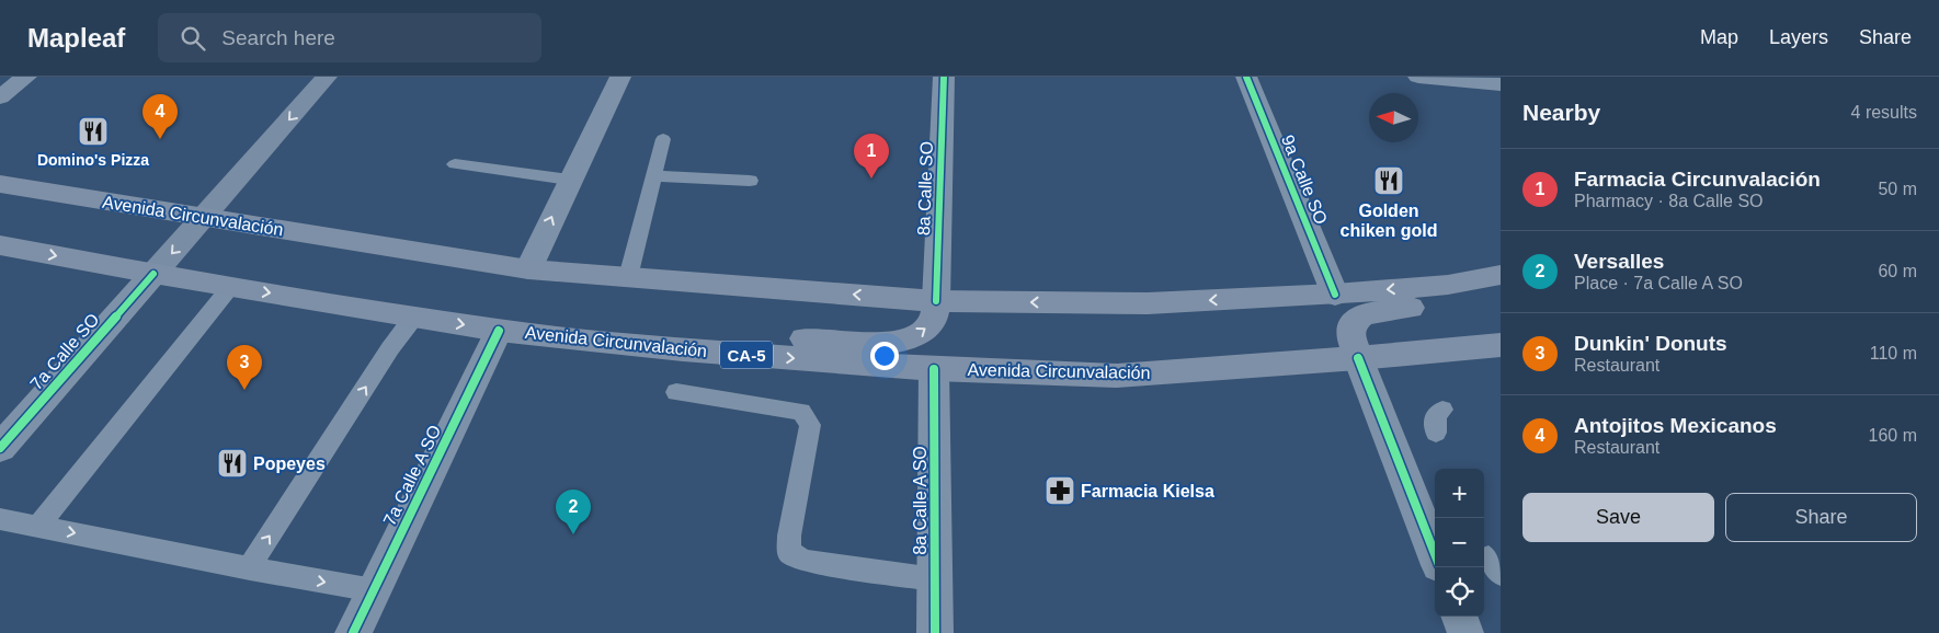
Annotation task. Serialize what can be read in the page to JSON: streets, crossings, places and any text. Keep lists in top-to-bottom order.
{
  "streets": {
    "highway": ["Avenida Circunvalación", "CA-5"],
    "main road": ["7a Calle SO"],
    "street": [
      "9a Calle SO",
      "8a Calle SO",
      "7a Calle A SO",
      "8a Calle A SO"
    ]
  },
  "crossings": [
    ["9a Calle SO", "Avenida Circunvalación"],
    ["8a Calle SO", "Avenida Circunvalación"],
    ["Avenida Circunvalación", "7a Calle SO"],
    ["Avenida Circunvalación", "7a Calle A SO"],
    ["Avenida Circunvalación", "8a Calle A SO"]
  ],
  "one_way": ["7a Calle SO"],
  "places": {
    "restaurant": ["Domino's Pizza", "Golden chiken gold", "Popeyes"],
    "pharmacy": ["Farmacia Kielsa"]
  },
  "north": "left",
  "page": {
    "header": "Mapleaf",
    "search": "Search here",
    "nav": ["Map", "Layers", "Share"],
    "heading": ["Nearby", "4 results"],
    "pins": [
      "4",
      "1",
      "3",
      "2"
    ],
    "list": [
      {
        "mark": "1",
        "name": "Farmacia Circunvalación",
        "note": "Pharmacy · 8a Calle SO",
        "value": "50 m"
      },
      {
        "mark": "2",
        "name": "Versalles",
        "note": "Place · 7a Calle A SO",
        "value": "60 m"
      },
      {
        "mark": "3",
        "name": "Dunkin' Donuts",
        "note": "Restaurant",
        "value": "110 m"
      },
      {
        "mark": "4",
        "name": "Antojitos Mexicanos",
        "note": "Restaurant",
        "value": "160 m"
      }
    ],
    "map_buttons": ["+", "−"],
    "buttons": ["Save", "Share"]
  }
}
